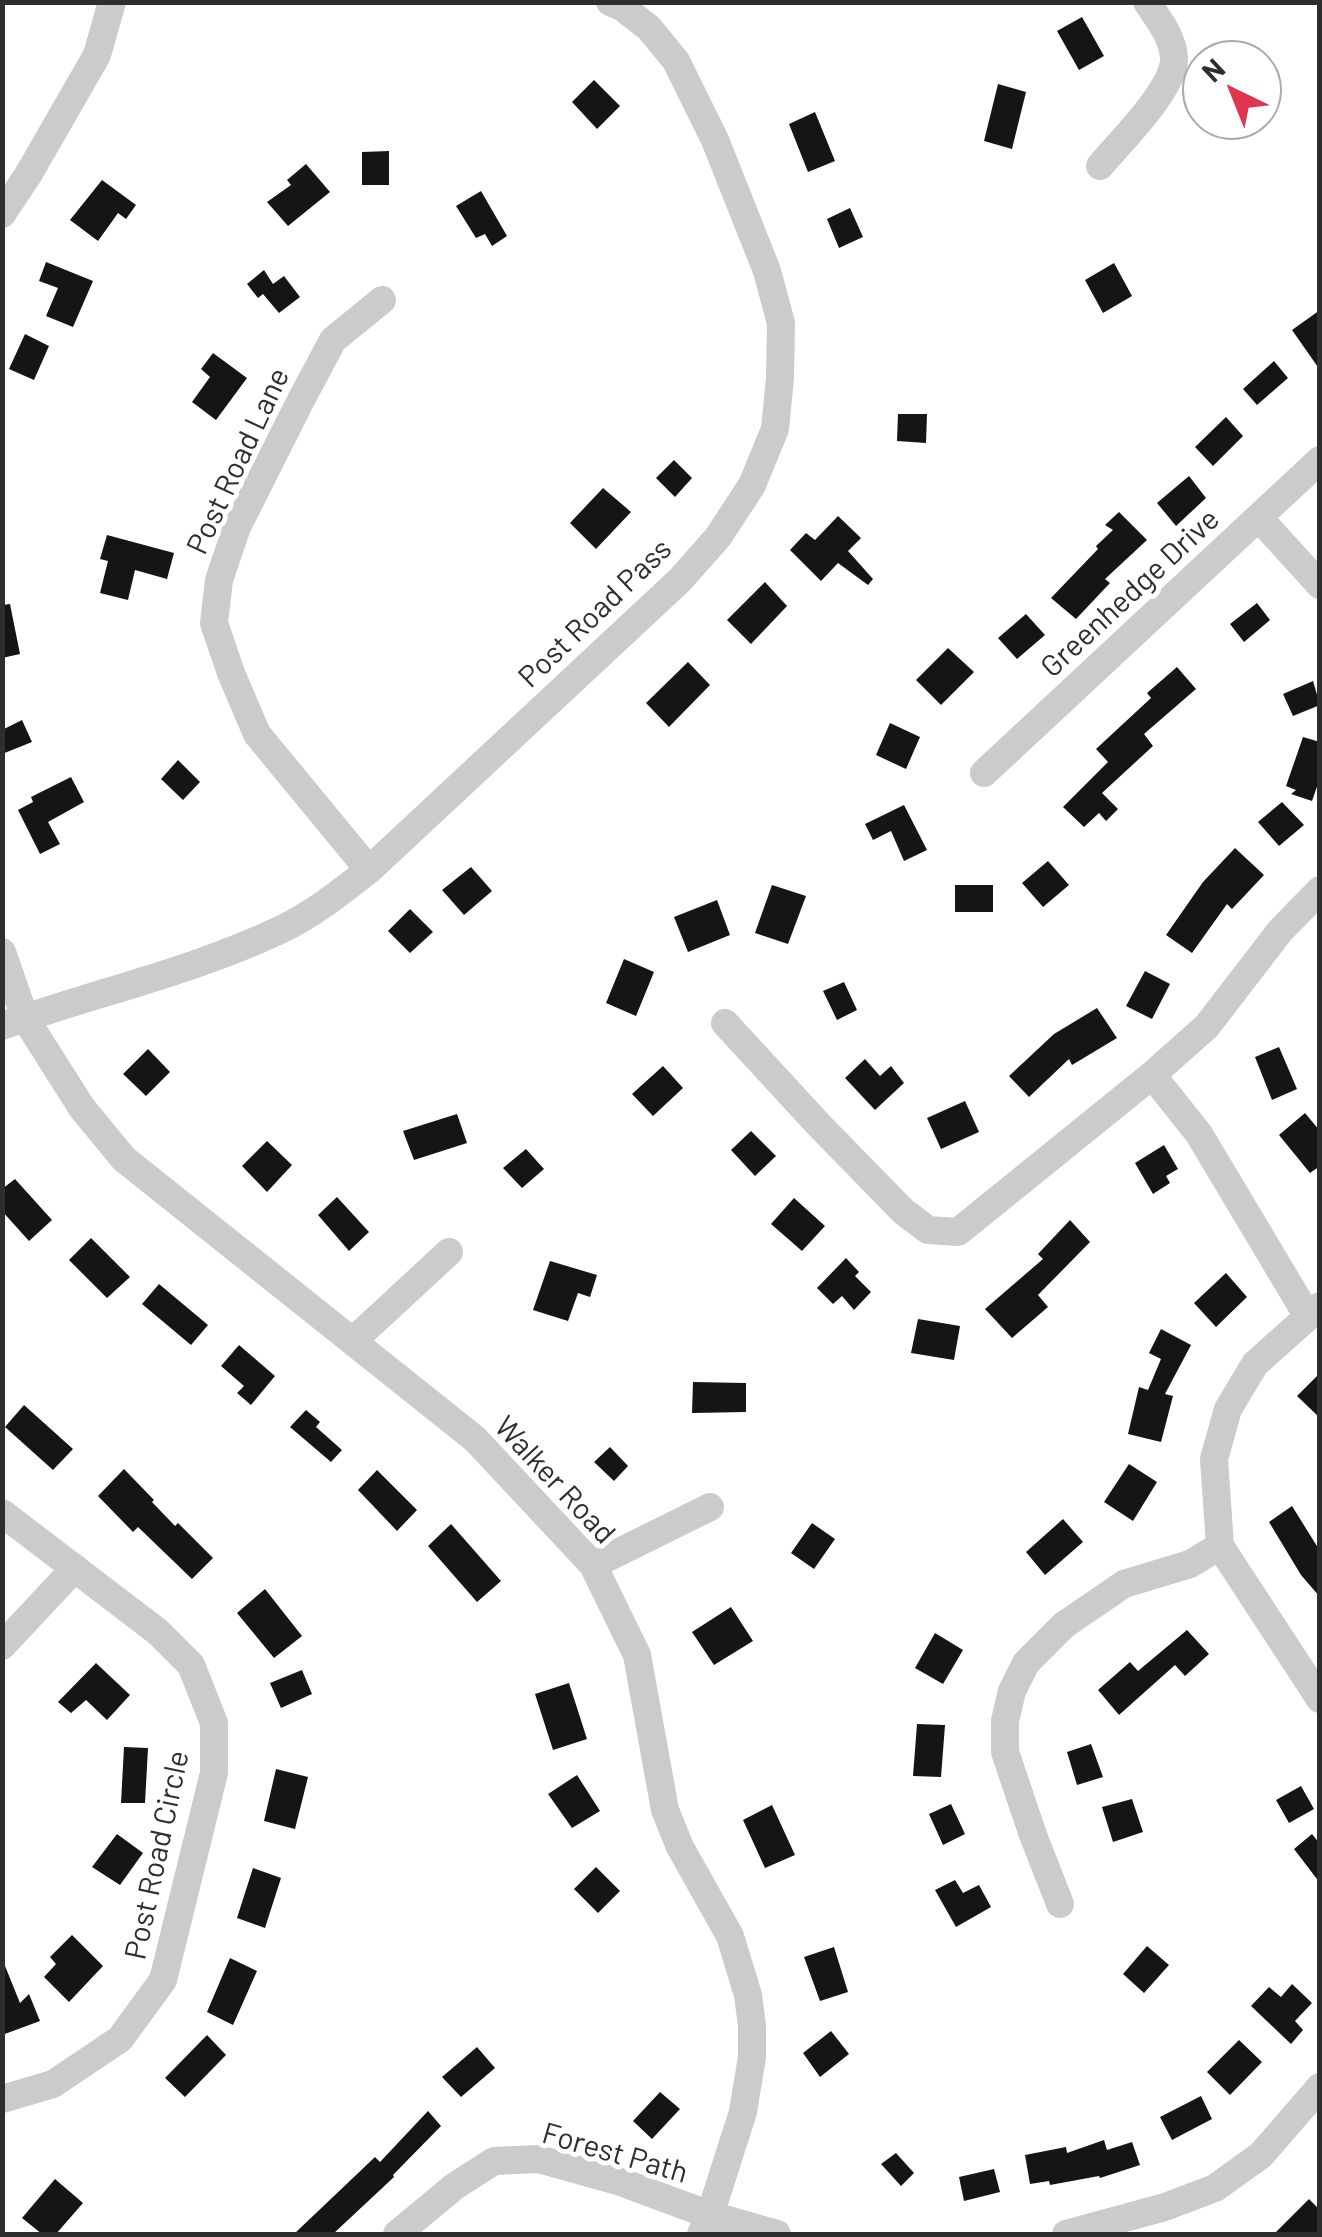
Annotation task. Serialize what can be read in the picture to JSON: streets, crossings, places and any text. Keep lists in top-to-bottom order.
{
  "streets": {
    "street": [
      "Post Road Lane",
      "Greenhedge Drive",
      "Post Road Pass",
      "Walker Road",
      "Post Road Circle",
      "Forest Path"
    ]
  },
  "crossings": [
    ["Post Road Lane", "Post Road Pass"],
    ["Post Road Pass", "Walker Road"],
    ["Walker Road", "Forest Path"]
  ],
  "north": "top left"
}
